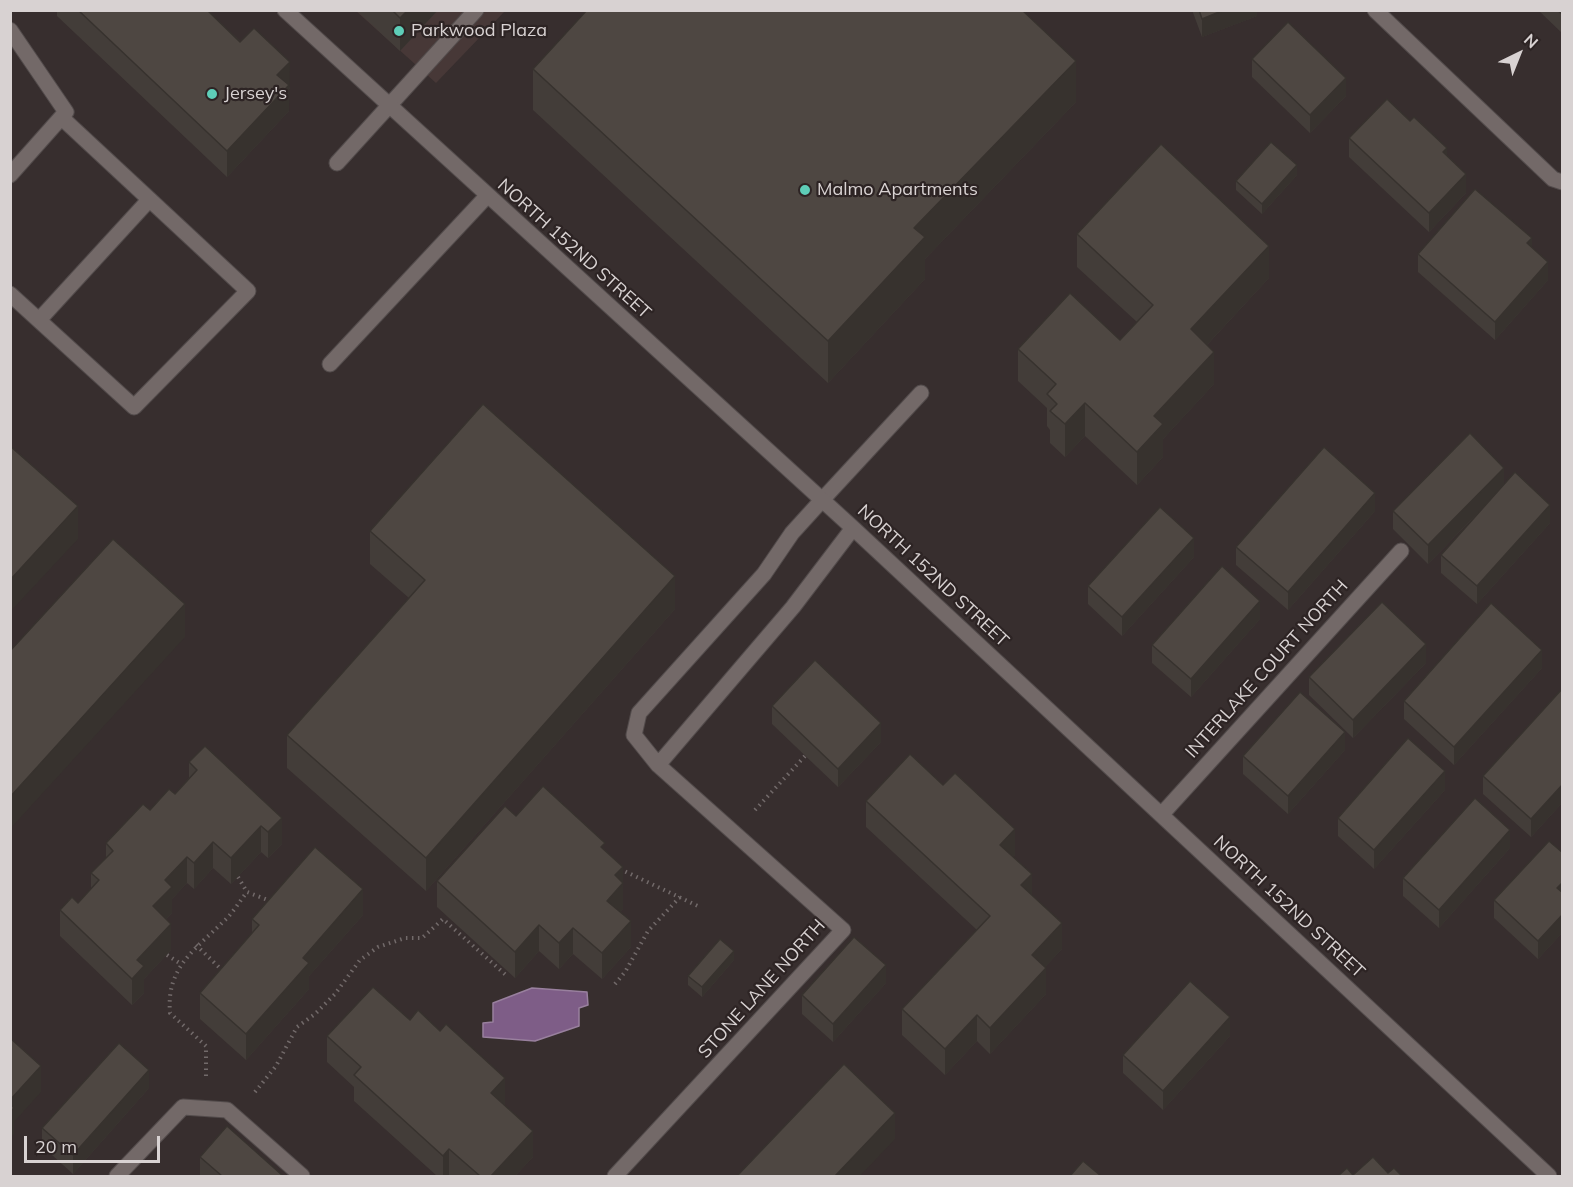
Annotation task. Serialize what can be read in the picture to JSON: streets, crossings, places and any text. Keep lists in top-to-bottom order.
{
  "streets": {
    "street": ["NORTH 152ND STREET", "INTERLAKE COURT NORTH", "STONE LANE NORTH"]
  },
  "crossings": [
    ["NORTH 152ND STREET", "INTERLAKE COURT NORTH"],
    ["NORTH 152ND STREET", "STONE LANE NORTH"]
  ],
  "places": ["Parkwood Plaza", "Jersey's", "Malmo Apartments"],
  "scale_bar": "20 m",
  "north": "top right"
}
